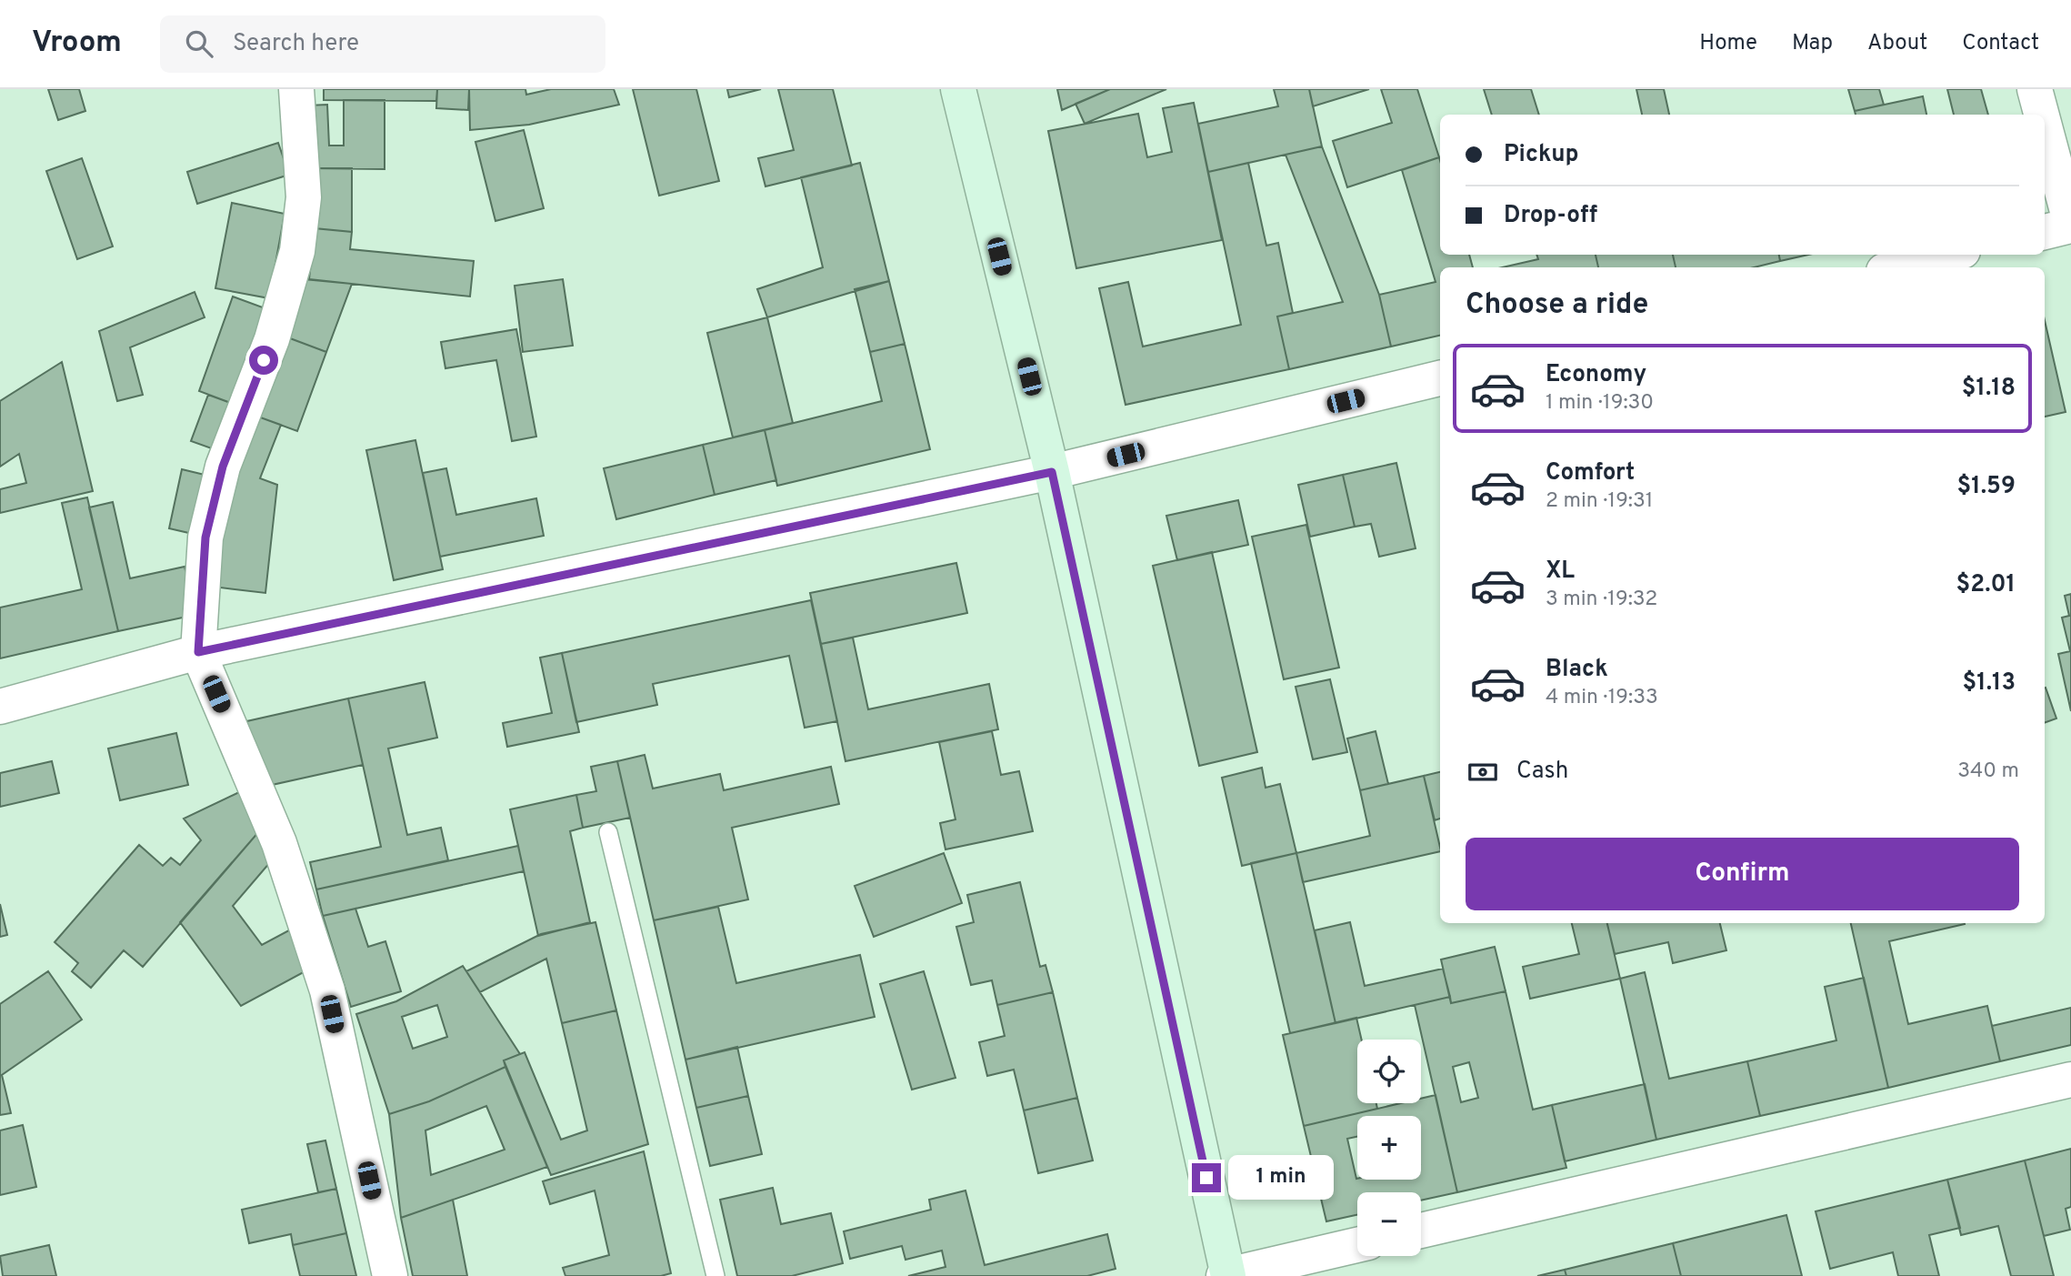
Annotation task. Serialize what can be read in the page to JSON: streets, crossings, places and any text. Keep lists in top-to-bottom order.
{
  "page": {
    "header": "Vroom",
    "search": "Search here",
    "nav": [
      "Home",
      "Map",
      "About",
      "Contact"
    ],
    "banner": ["Pickup", "Drop-off"],
    "heading": "Choose a ride",
    "list": [
      {
        "name": "Economy",
        "note": "1 min · 19:30",
        "value": "$1.18"
      },
      {
        "name": "Comfort",
        "note": "2 min · 19:31",
        "value": "$1.59"
      },
      {
        "name": "XL",
        "note": "3 min · 19:32",
        "value": "$2.01"
      },
      {
        "name": "Black",
        "note": "4 min · 19:33",
        "value": "$1.13"
      }
    ],
    "pay": ["Cash", "340 m"],
    "buttons": "Confirm",
    "map_buttons": ["+", "−"],
    "bubble": "1 min"
  }
}
